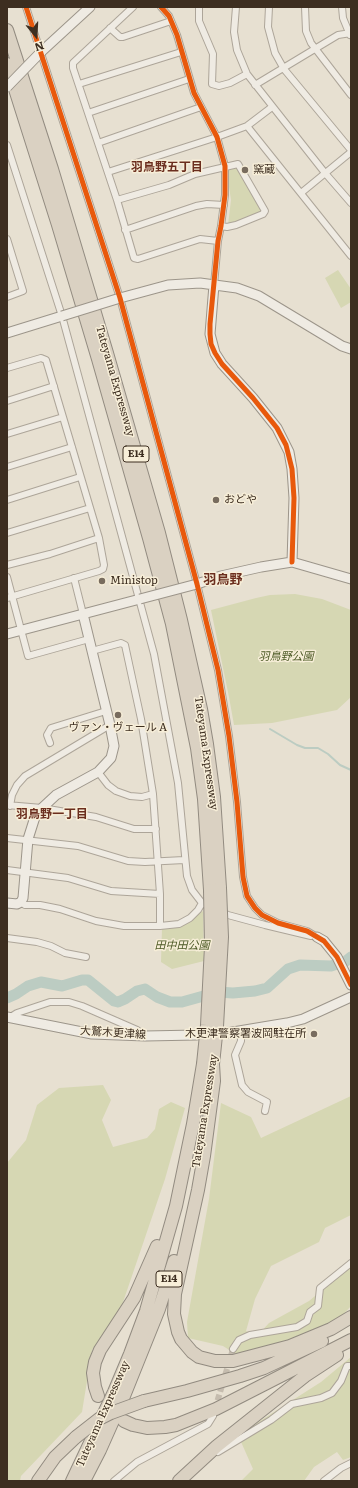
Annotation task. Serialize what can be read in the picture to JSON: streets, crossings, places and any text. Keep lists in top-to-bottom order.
{
  "streets": {
    "highway": ["Tateyama Expressway", "E14"],
    "street": ["大鷲木更津線"]
  },
  "districts": ["羽鳥野五丁目", "羽鳥野", "羽鳥野一丁目"],
  "parks": ["羽鳥野公園", "田中田公園"],
  "places": [
    "窯蔵",
    "おどや",
    "Ministop",
    "ヴァン・ヴェール A",
    "木更津警察署波岡駐在所"
  ],
  "north": "bottom"
}
